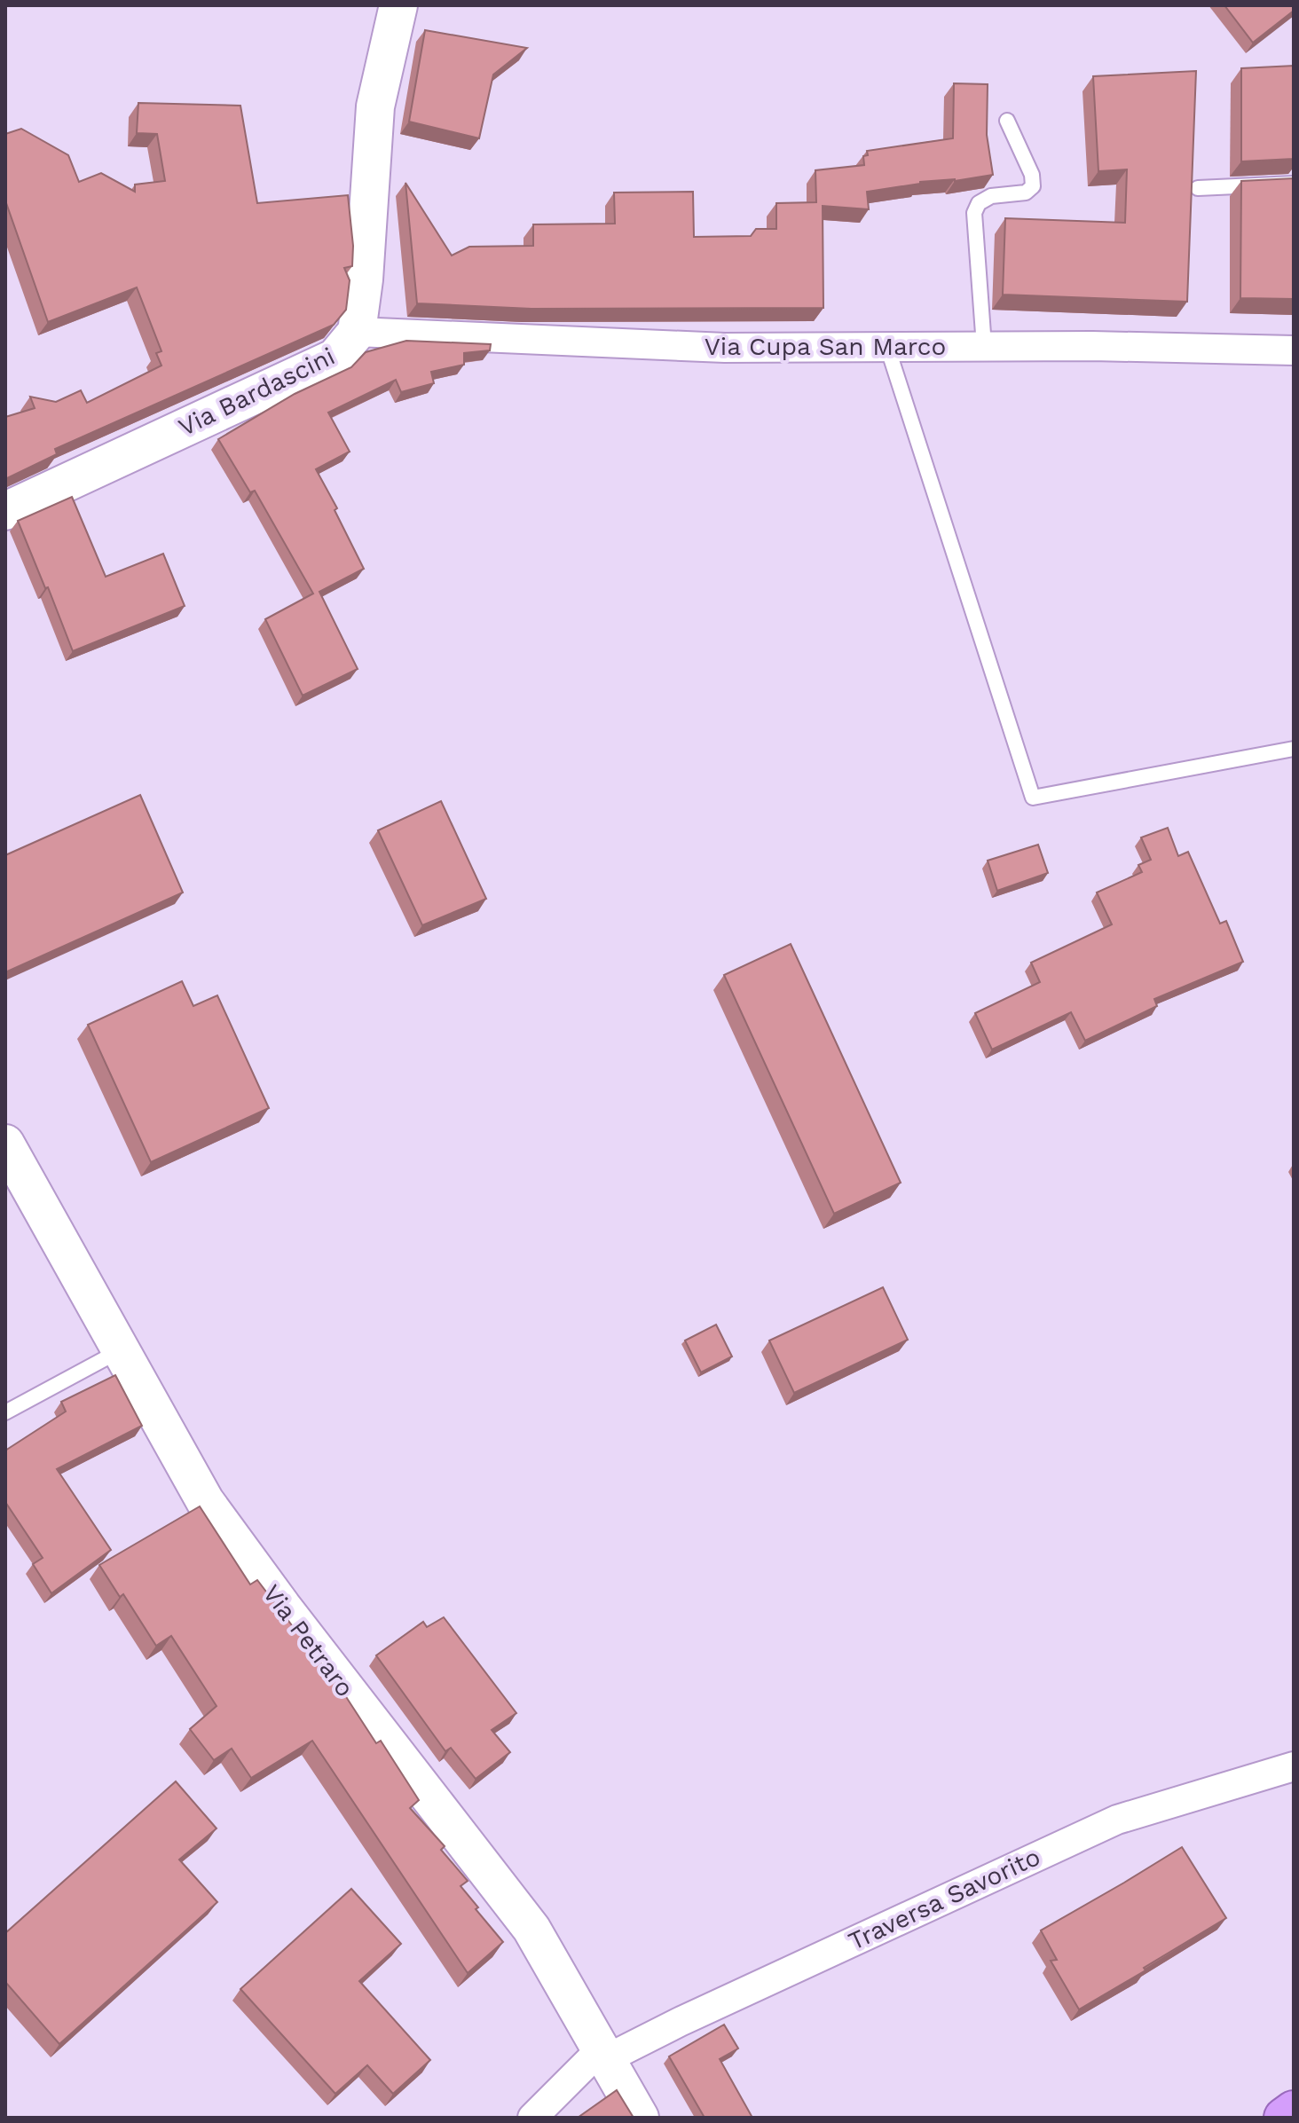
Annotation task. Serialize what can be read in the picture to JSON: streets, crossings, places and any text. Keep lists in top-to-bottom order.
{
  "streets": {
    "street": [
      "Via Cupa San Marco",
      "Via Bardascini",
      "Via Petraro",
      "Traversa Savorito"
    ]
  },
  "crossings": [
    ["Via Cupa San Marco", "Via Bardascini"],
    ["Via Petraro", "Traversa Savorito"]
  ]
}
